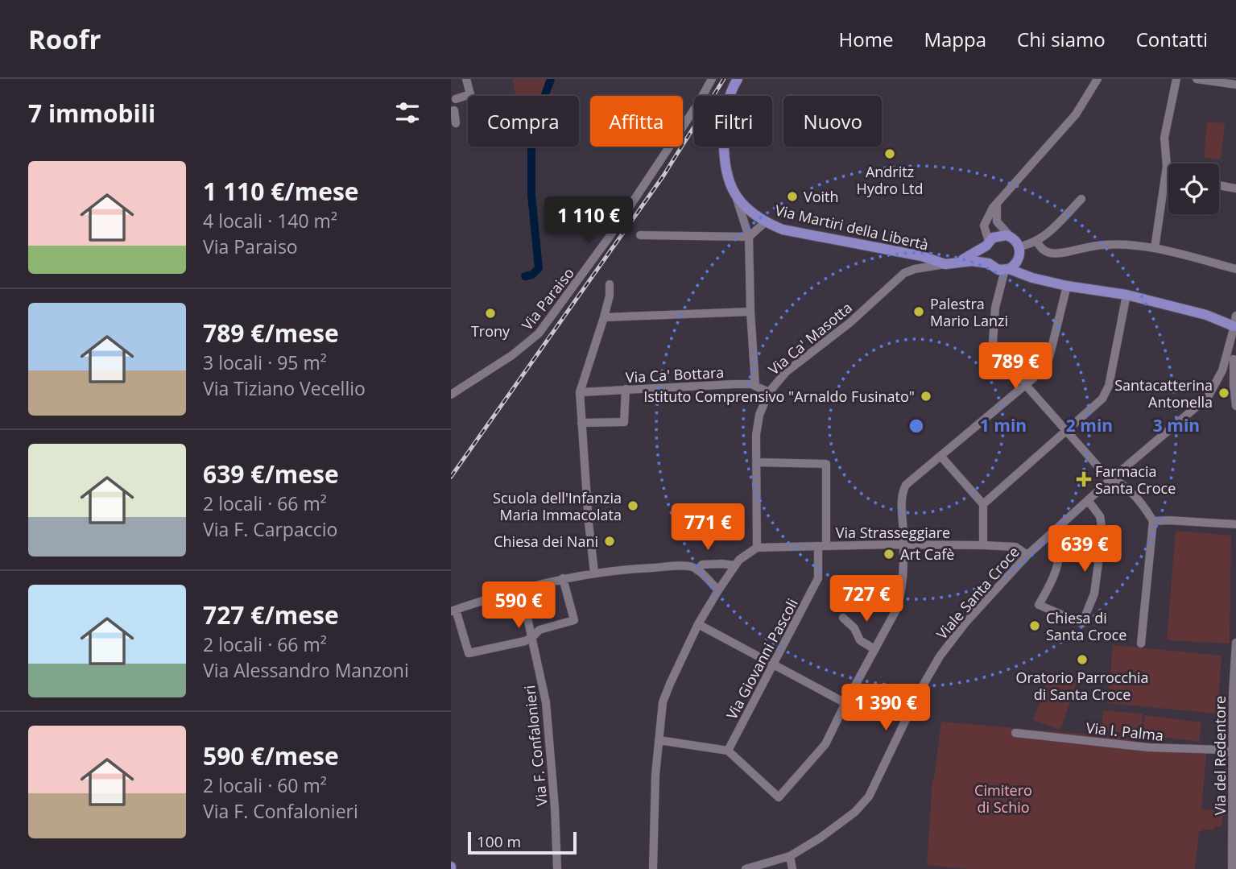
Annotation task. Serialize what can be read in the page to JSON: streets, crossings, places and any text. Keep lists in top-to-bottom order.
{
  "streets": {
    "main road": ["Via Martiri della Libertà"],
    "street": [
      "Via Paraiso",
      "Via Ca' Masotta",
      "Via Ca' Bottara",
      "Via Strasseggiare",
      "Viale Santa Croce",
      "Via Giovanni Pascoli",
      "Via I. Palma",
      "Via F. Confalonieri",
      "Via del Redentore"
    ]
  },
  "crossings": [
    ["Via Martiri della Libertà", "Via Ca' Masotta"],
    ["Via Martiri della Libertà", "Viale Santa Croce"],
    ["Via Ca' Masotta", "Via Ca' Bottara"],
    ["Via Ca' Masotta", "Via Strasseggiare"],
    ["Via Ca' Masotta", "Via Giovanni Pascoli"],
    ["Via Strasseggiare", "Viale Santa Croce"],
    ["Via Strasseggiare", "Via Giovanni Pascoli"],
    ["Via I. Palma", "Via del Redentore"]
  ],
  "parks": ["Cimitero di Schio"],
  "places": {
    "other": [
      "Andritz Hydro Ltd",
      "Voith",
      "Palestra Mario Lanzi",
      "Trony",
      "Santacatterina Antonella",
      "Istituto Comprensivo \"Arnaldo Fusinato\"",
      "Scuola dell'Infanzia Maria Immacolata",
      "Chiesa dei Nani",
      "Art Cafè",
      "Chiesa di Santa Croce",
      "Oratorio Parrocchia di Santa Croce"
    ],
    "health": ["Farmacia Santa Croce"]
  },
  "scale_bar": "100 m",
  "page": {
    "header": "Roofr",
    "nav": [
      "Home",
      "Mappa",
      "Chi siamo",
      "Contatti"
    ],
    "heading": "7 immobili",
    "chip": [
      "Compra",
      "Affitta",
      "Filtri",
      "Nuovo"
    ],
    "list": [
      {
        "name": "1 110 €/mese",
        "note": "4 locali · 140 m² · Via Paraiso"
      },
      {
        "name": "789 €/mese",
        "note": "3 locali · 95 m² · Via Tiziano Vecellio"
      },
      {
        "name": "639 €/mese",
        "note": "2 locali · 66 m² · Via F. Carpaccio"
      },
      {
        "name": "727 €/mese",
        "note": "2 locali · 66 m² · Via Alessandro Manzoni"
      },
      {
        "name": "590 €/mese",
        "note": "2 locali · 60 m² · Via F. Confalonieri"
      }
    ],
    "price": [
      "1 110 €",
      "789 €",
      "771 €",
      "639 €",
      "727 €",
      "590 €",
      "1 390 €"
    ],
    "scale": "100 m"
  },
  "rings": ["1 min", "2 min", "3 min"]
}
